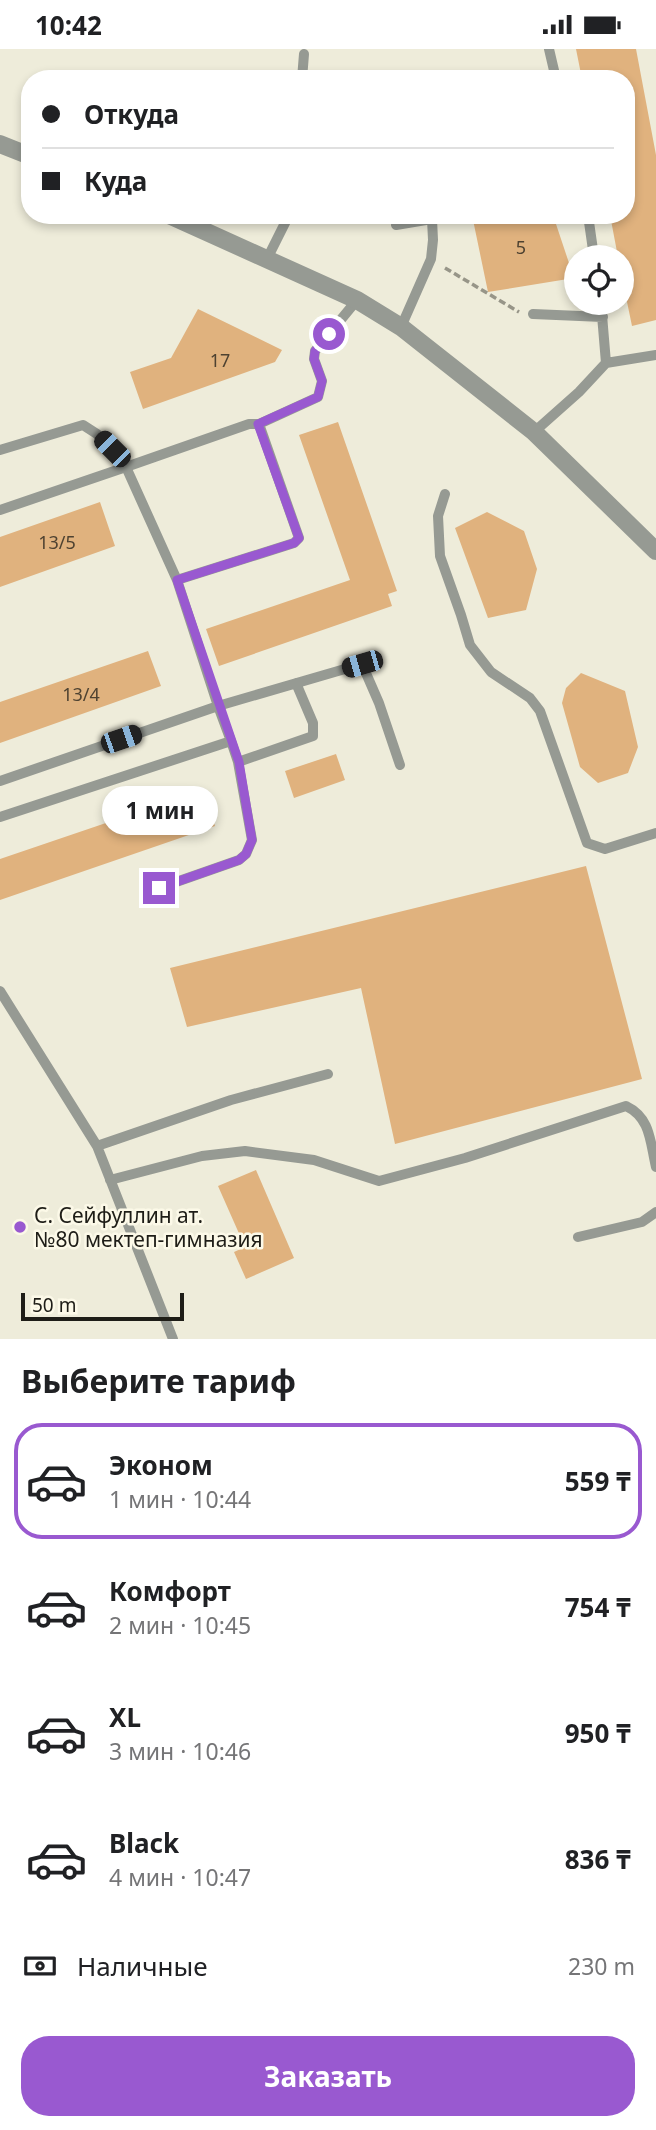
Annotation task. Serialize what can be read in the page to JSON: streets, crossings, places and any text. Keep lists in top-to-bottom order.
{
  "places": ["С. Сейфуллин ат. №80 мектеп-гимназия"],
  "house_numbers": [
    "5",
    "17",
    "13/5",
    "13/4"
  ],
  "scale_bar": "50 m",
  "page": {
    "status": "10:42",
    "banner": ["Откуда", "Куда"],
    "bubble": "1 мин",
    "scale": "50 m",
    "heading": "Выберите тариф",
    "list": [
      {
        "name": "Эконом",
        "note": "1 мин · 10:44",
        "value": "559 ₸"
      },
      {
        "name": "Комфорт",
        "note": "2 мин · 10:45",
        "value": "754 ₸"
      },
      {
        "name": "XL",
        "note": "3 мин · 10:46",
        "value": "950 ₸"
      },
      {
        "name": "Black",
        "note": "4 мин · 10:47",
        "value": "836 ₸"
      }
    ],
    "pay": ["Наличные", "230 m"],
    "buttons": "Заказать"
  }
}
